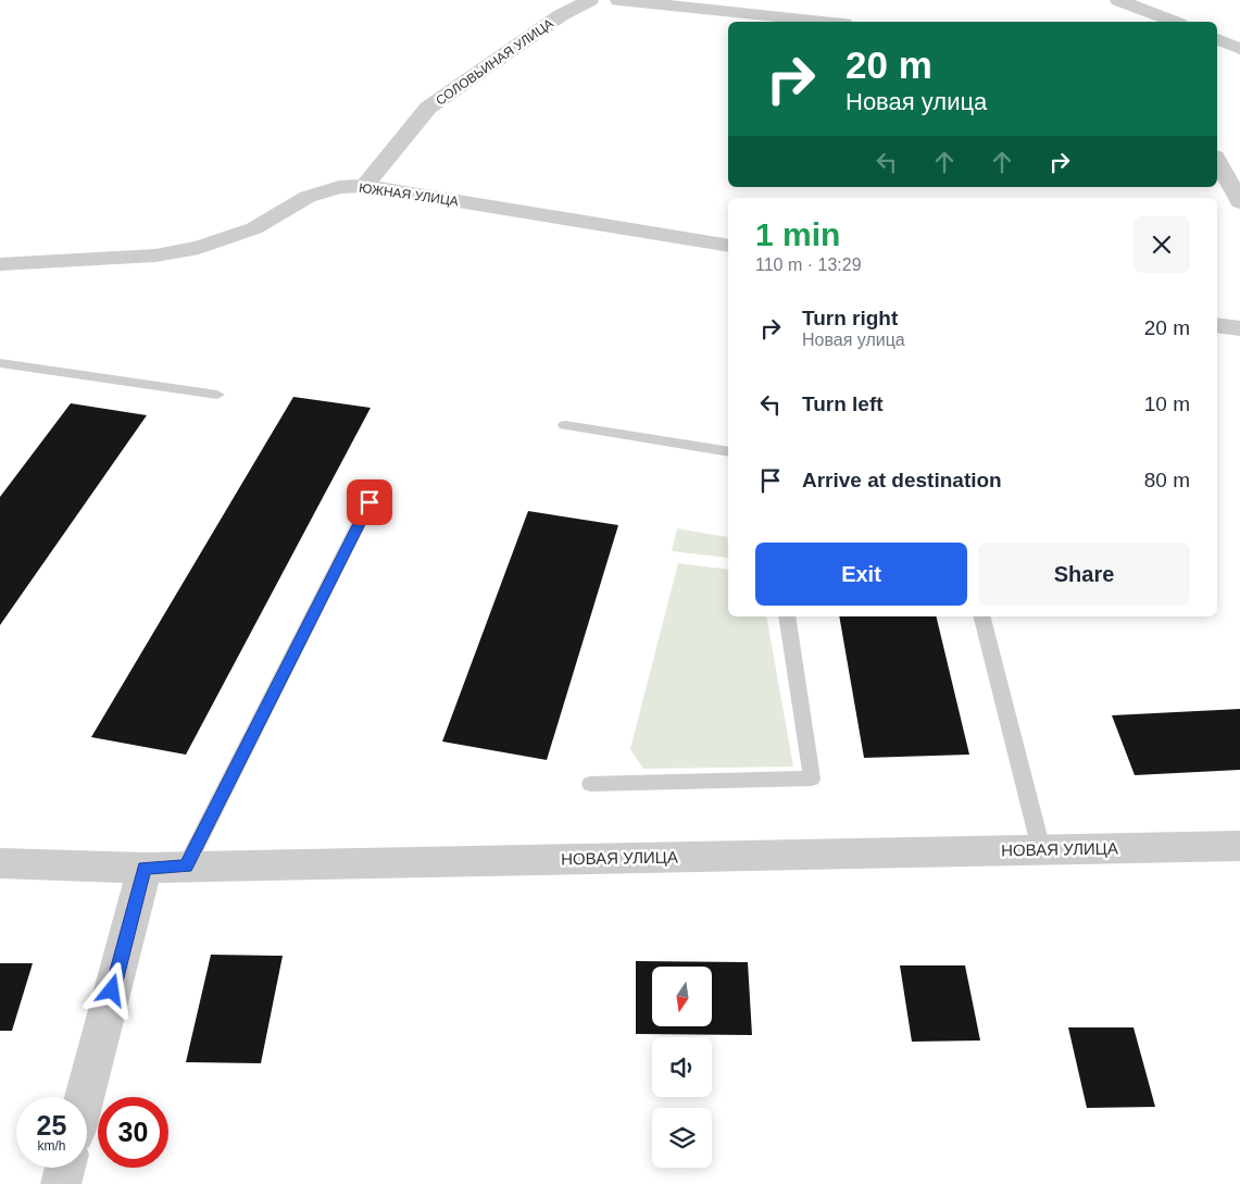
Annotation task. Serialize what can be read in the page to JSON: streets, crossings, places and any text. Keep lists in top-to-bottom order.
{
  "streets": {
    "street": ["СОЛОВЬИНАЯ УЛИЦА", "ЮЖНАЯ УЛИЦА", "НОВАЯ УЛИЦА"]
  },
  "crossings": [
    ["СОЛОВЬИНАЯ УЛИЦА", "ЮЖНАЯ УЛИЦА"]
  ],
  "north": "bottom",
  "page": {
    "turn": ["20 m", "Новая улица"],
    "heading": ["1 min", "110 m · 13:29"],
    "list": [
      {
        "name": "Turn right",
        "note": "Новая улица",
        "value": "20 m"
      },
      {
        "name": "Turn left",
        "value": "10 m"
      },
      {
        "name": "Arrive at destination",
        "value": "80 m"
      }
    ],
    "buttons": ["Exit", "Share"],
    "speed": "25 km/h",
    "limit": "30"
  }
}
